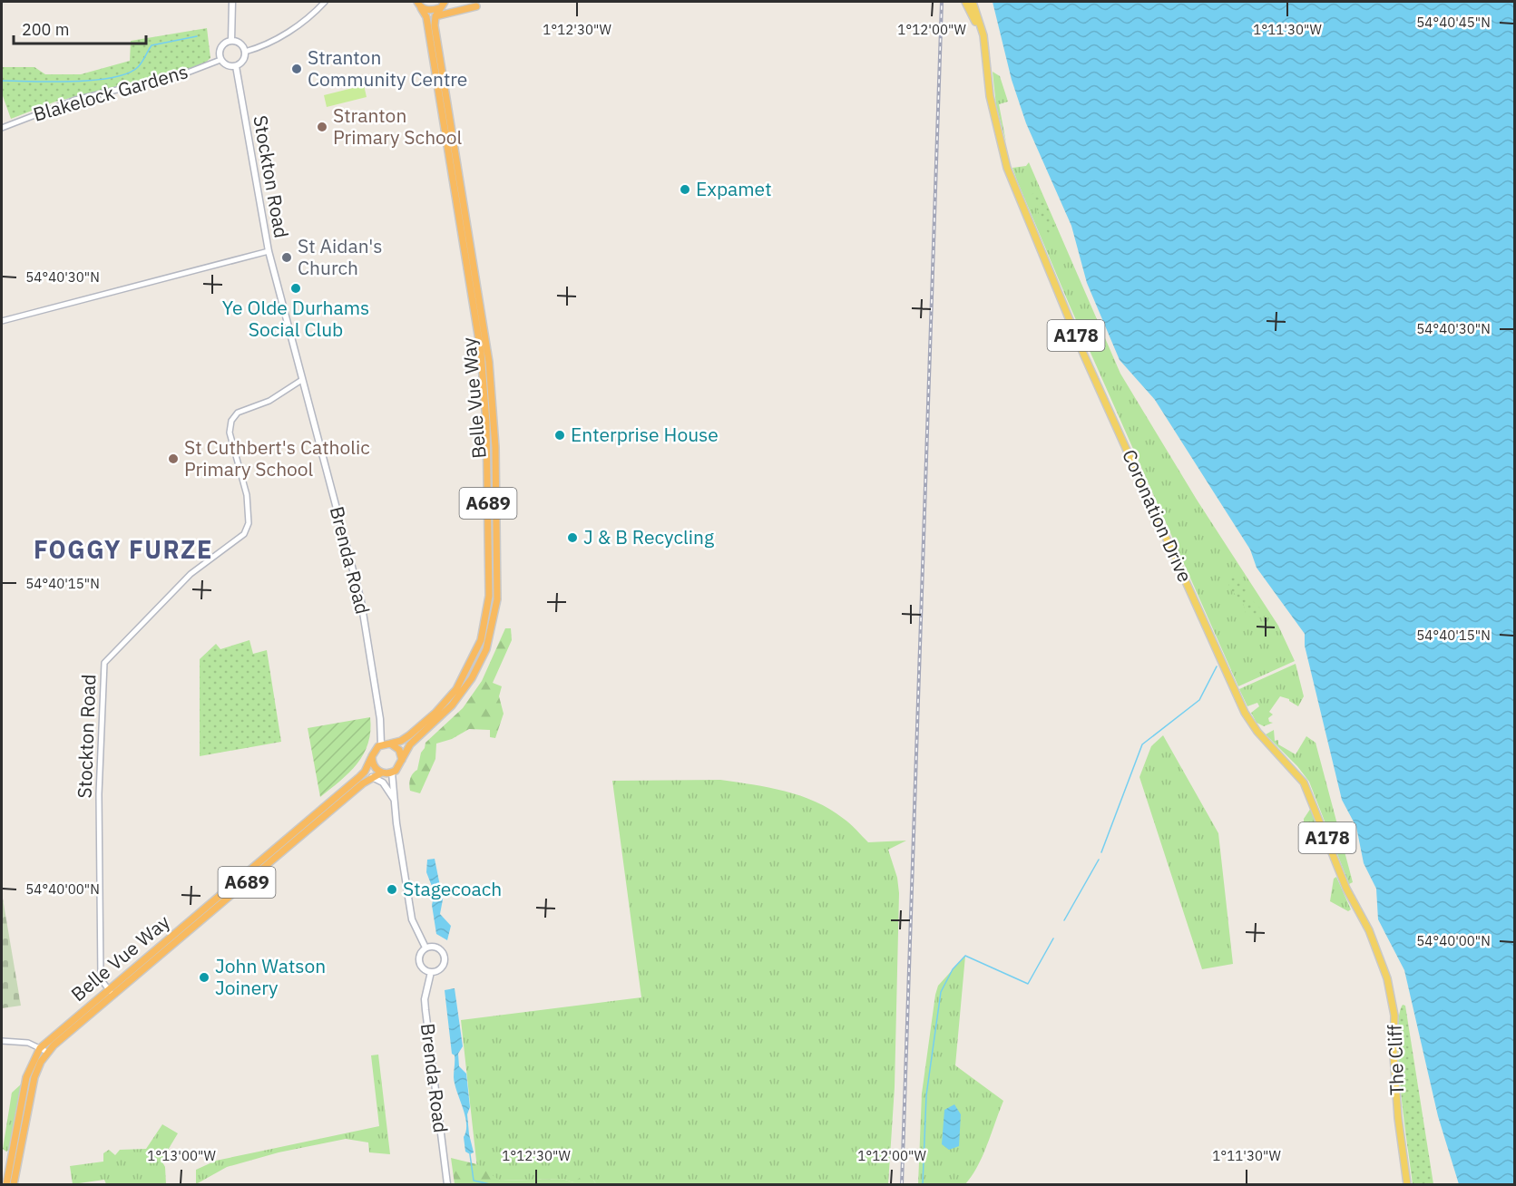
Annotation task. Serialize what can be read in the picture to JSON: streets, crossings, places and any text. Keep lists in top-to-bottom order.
{
  "streets": {
    "highway": ["Belle Vue Way", "A689"],
    "main road": [
      "Stockton Road",
      "A178",
      "Coronation Drive",
      "Brenda Road",
      "The Cliff"
    ],
    "street": ["Blakelock Gardens"]
  },
  "crossings": [
    ["Blakelock Gardens", "Stockton Road"],
    ["Stockton Road", "Belle Vue Way"],
    ["Stockton Road", "A689"],
    ["Stockton Road", "Brenda Road"],
    ["A178", "Coronation Drive"],
    ["Belle Vue Way", "A689"],
    ["Belle Vue Way", "Brenda Road"],
    ["A689", "Brenda Road"],
    ["Coronation Drive", "The Cliff"]
  ],
  "districts": ["FOGGY FURZE"],
  "places": [
    "Stranton Community Centre",
    "Stranton Primary School",
    "Expamet",
    "St Aidan's Church",
    "Ye Olde Durhams Social Club",
    "Enterprise House",
    "St Cuthbert's Catholic Primary School",
    "J & B Recycling",
    "Stagecoach",
    "John Watson Joinery"
  ],
  "scale_bar": "200 m",
  "coordinates": [
    "54°40'45\"N",
    "1°12'30\"W",
    "1°12'00\"W",
    "1°11'30\"W",
    "54°40'30\"N",
    "54°40'15\"N",
    "54°40'00\"N",
    "1°13'00\"W"
  ]
}
